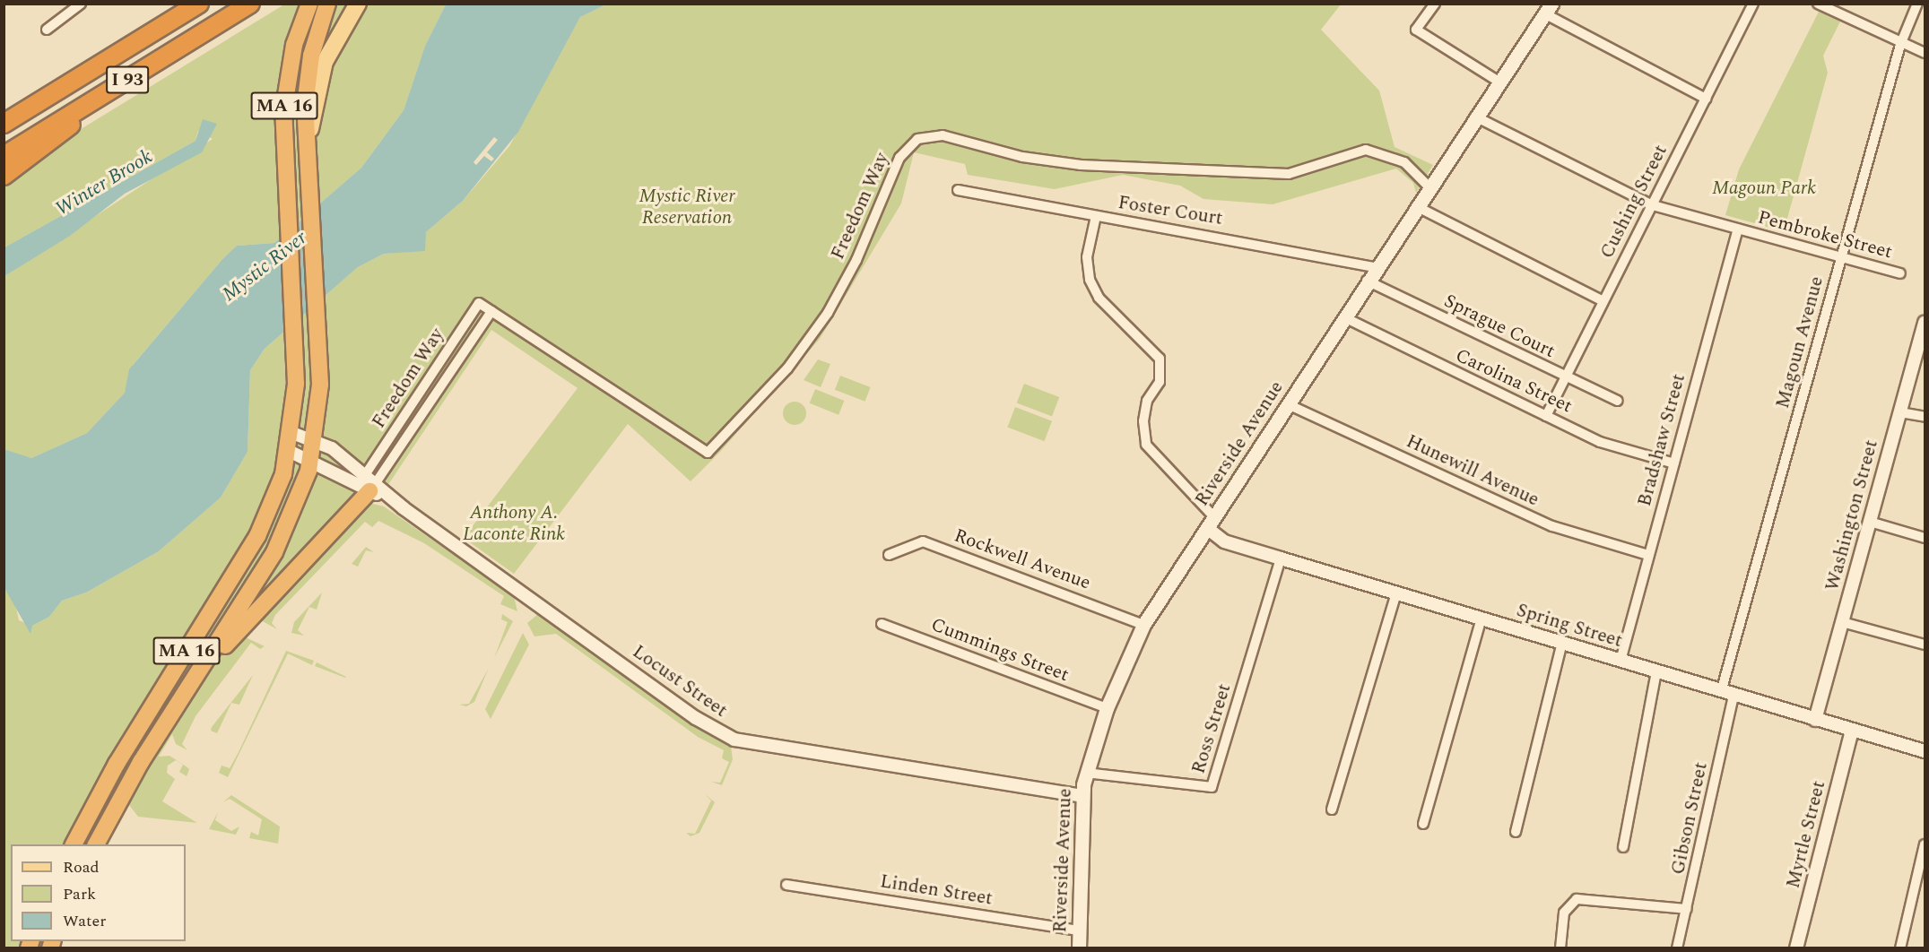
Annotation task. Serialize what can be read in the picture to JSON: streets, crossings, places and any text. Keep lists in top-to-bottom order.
{
  "streets": {
    "highway": ["I 93", "MA 16"],
    "main road": ["Riverside Avenue"],
    "street": [
      "Cushing Street",
      "Freedom Way",
      "Foster Court",
      "Pembroke Street",
      "Sprague Court",
      "Magoun Avenue",
      "Carolina Street",
      "Bradshaw Street",
      "Hunewill Avenue",
      "Washington Street",
      "Rockwell Avenue",
      "Spring Street",
      "Cummings Street",
      "Locust Street",
      "Ross Street",
      "Gibson Street",
      "Myrtle Street",
      "Linden Street"
    ]
  },
  "crossings": [
    ["MA 16", "Locust Street"],
    ["Cushing Street", "Pembroke Street"],
    ["Cushing Street", "Sprague Court"],
    ["Cushing Street", "Carolina Street"],
    ["Freedom Way", "Riverside Avenue"],
    ["Freedom Way", "Locust Street"],
    ["Foster Court", "Riverside Avenue"],
    ["Pembroke Street", "Magoun Avenue"],
    ["Pembroke Street", "Bradshaw Street"],
    ["Pembroke Street", "Riverside Avenue"],
    ["Sprague Court", "Riverside Avenue"],
    ["Magoun Avenue", "Spring Street"],
    ["Carolina Street", "Bradshaw Street"],
    ["Carolina Street", "Riverside Avenue"],
    ["Bradshaw Street", "Hunewill Avenue"],
    ["Bradshaw Street", "Spring Street"],
    ["Riverside Avenue", "Hunewill Avenue"],
    ["Riverside Avenue", "Rockwell Avenue"],
    ["Riverside Avenue", "Spring Street"],
    ["Riverside Avenue", "Cummings Street"],
    ["Riverside Avenue", "Locust Street"],
    ["Riverside Avenue", "Ross Street"],
    ["Riverside Avenue", "Linden Street"],
    ["Washington Street", "Spring Street"],
    ["Spring Street", "Ross Street"],
    ["Spring Street", "Gibson Street"],
    ["Spring Street", "Myrtle Street"]
  ],
  "water": ["Winter Brook", "Mystic River"],
  "parks": ["Magoun Park", "Mystic River Reservation", "Anthony A. Laconte Rink"],
  "legend": ["Road", "Park", "Water"]
}
